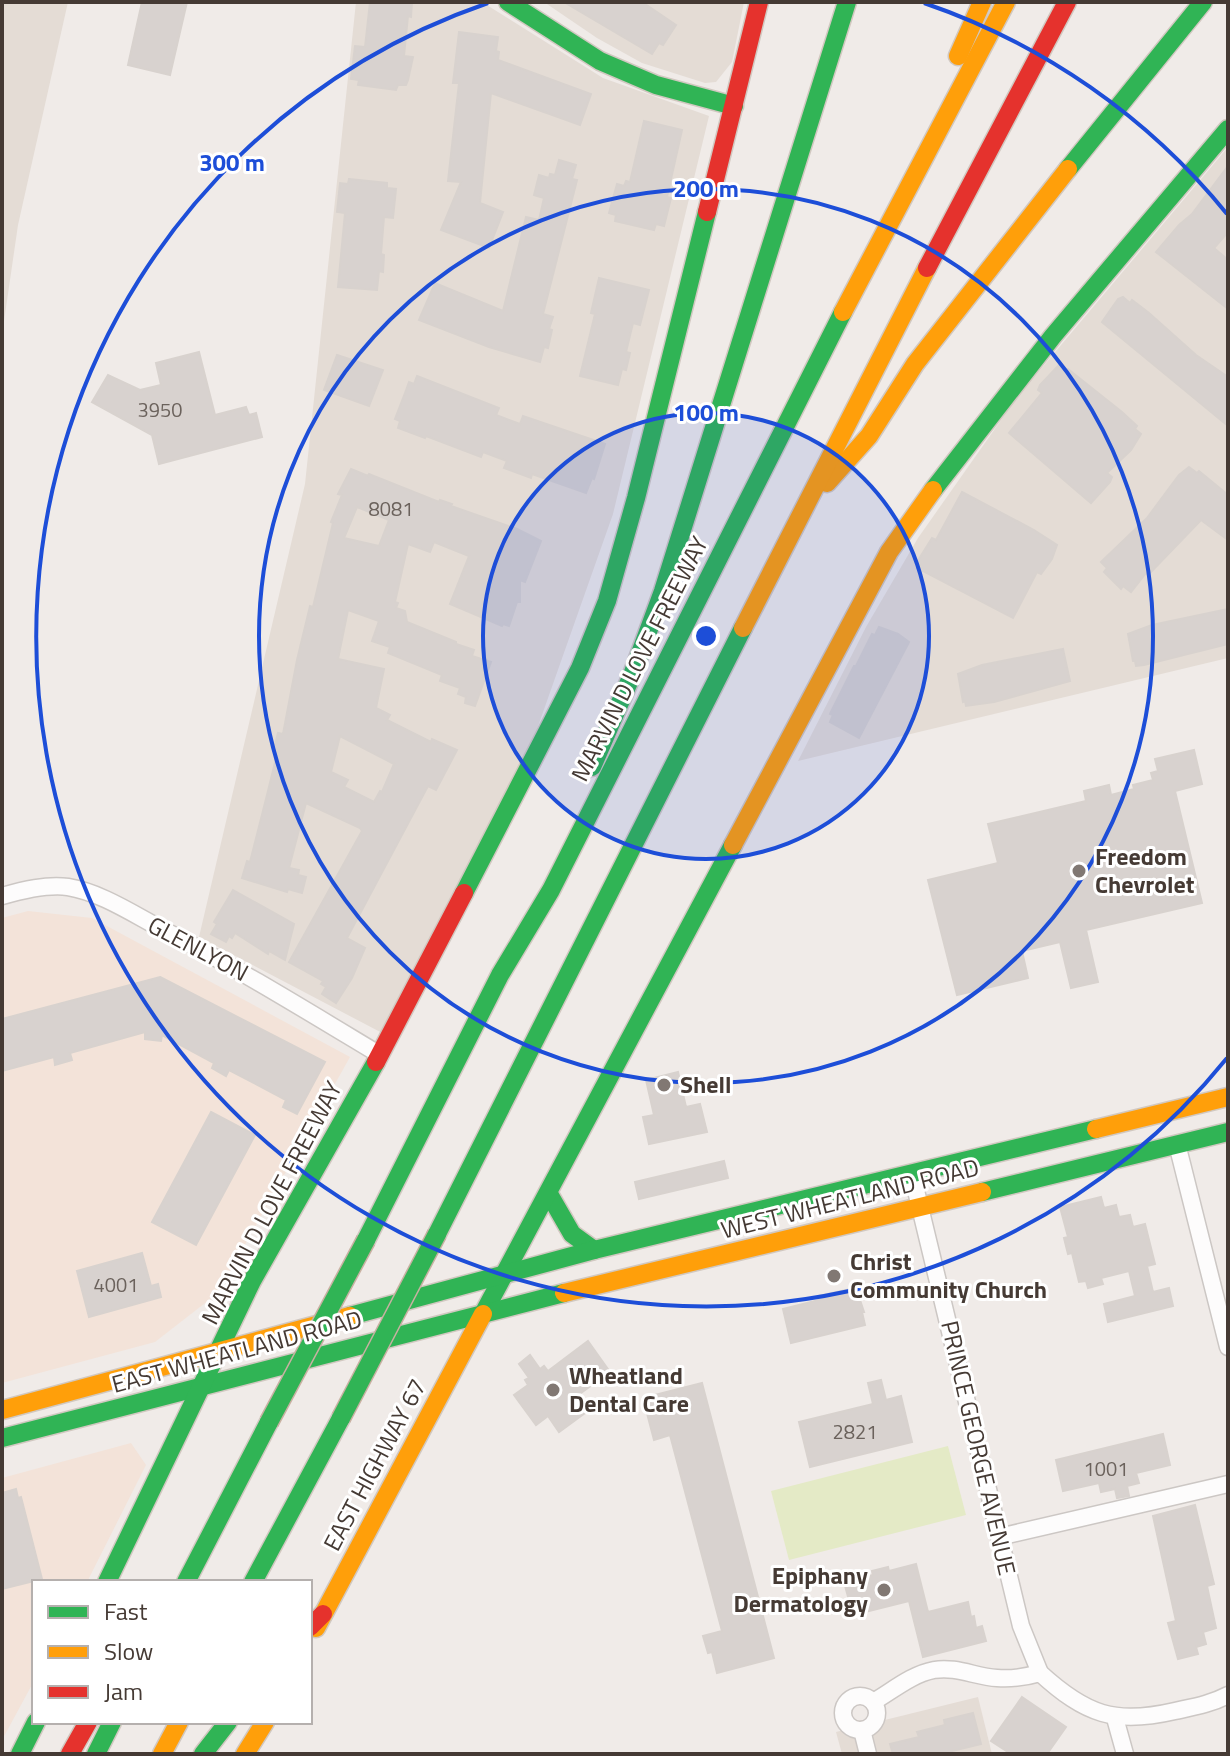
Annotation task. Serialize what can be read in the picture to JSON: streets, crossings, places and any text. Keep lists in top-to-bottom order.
{
  "streets": {
    "main road": [
      "MARVIN D LOVE FREEWAY",
      "WEST WHEATLAND ROAD",
      "EAST WHEATLAND ROAD",
      "EAST HIGHWAY 67"
    ],
    "street": ["GLENLYON", "PRINCE GEORGE AVENUE"]
  },
  "crossings": [
    ["MARVIN D LOVE FREEWAY", "GLENLYON"],
    ["MARVIN D LOVE FREEWAY", "EAST WHEATLAND ROAD"],
    ["WEST WHEATLAND ROAD", "EAST WHEATLAND ROAD"],
    ["WEST WHEATLAND ROAD", "PRINCE GEORGE AVENUE"],
    ["WEST WHEATLAND ROAD", "EAST HIGHWAY 67"],
    ["EAST WHEATLAND ROAD", "EAST HIGHWAY 67"]
  ],
  "places": [
    "Freedom Chevrolet",
    "Shell",
    "Christ Community Church",
    "Wheatland Dental Care",
    "Epiphany Dermatology"
  ],
  "house_numbers": [
    "3950",
    "8081",
    "4001",
    "2821",
    "1001"
  ],
  "legend": ["Fast", "Slow", "Jam"],
  "rings": ["300 m", "200 m", "100 m"]
}
